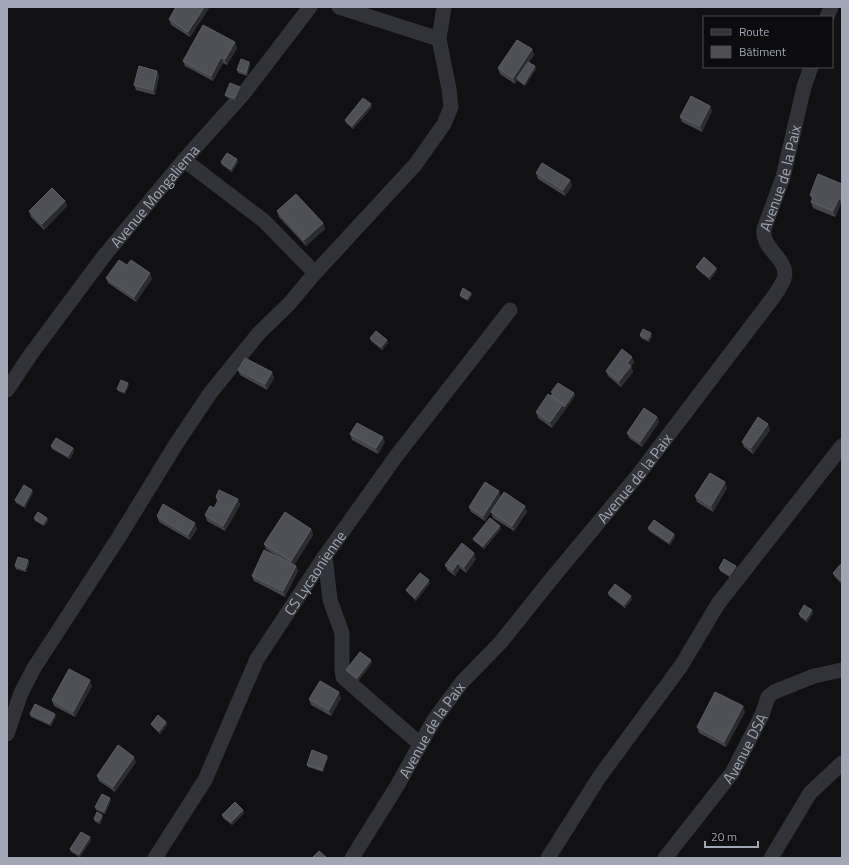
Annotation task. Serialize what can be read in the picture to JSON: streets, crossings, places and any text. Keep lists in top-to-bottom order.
{
  "streets": {
    "street": [
      "Avenue de la Paix",
      "Avenue Mongaliema",
      "CS Lycaonienne",
      "Avenue DSA"
    ]
  },
  "legend": ["Route", "Bâtiment"],
  "scale_bar": "20 m"
}
